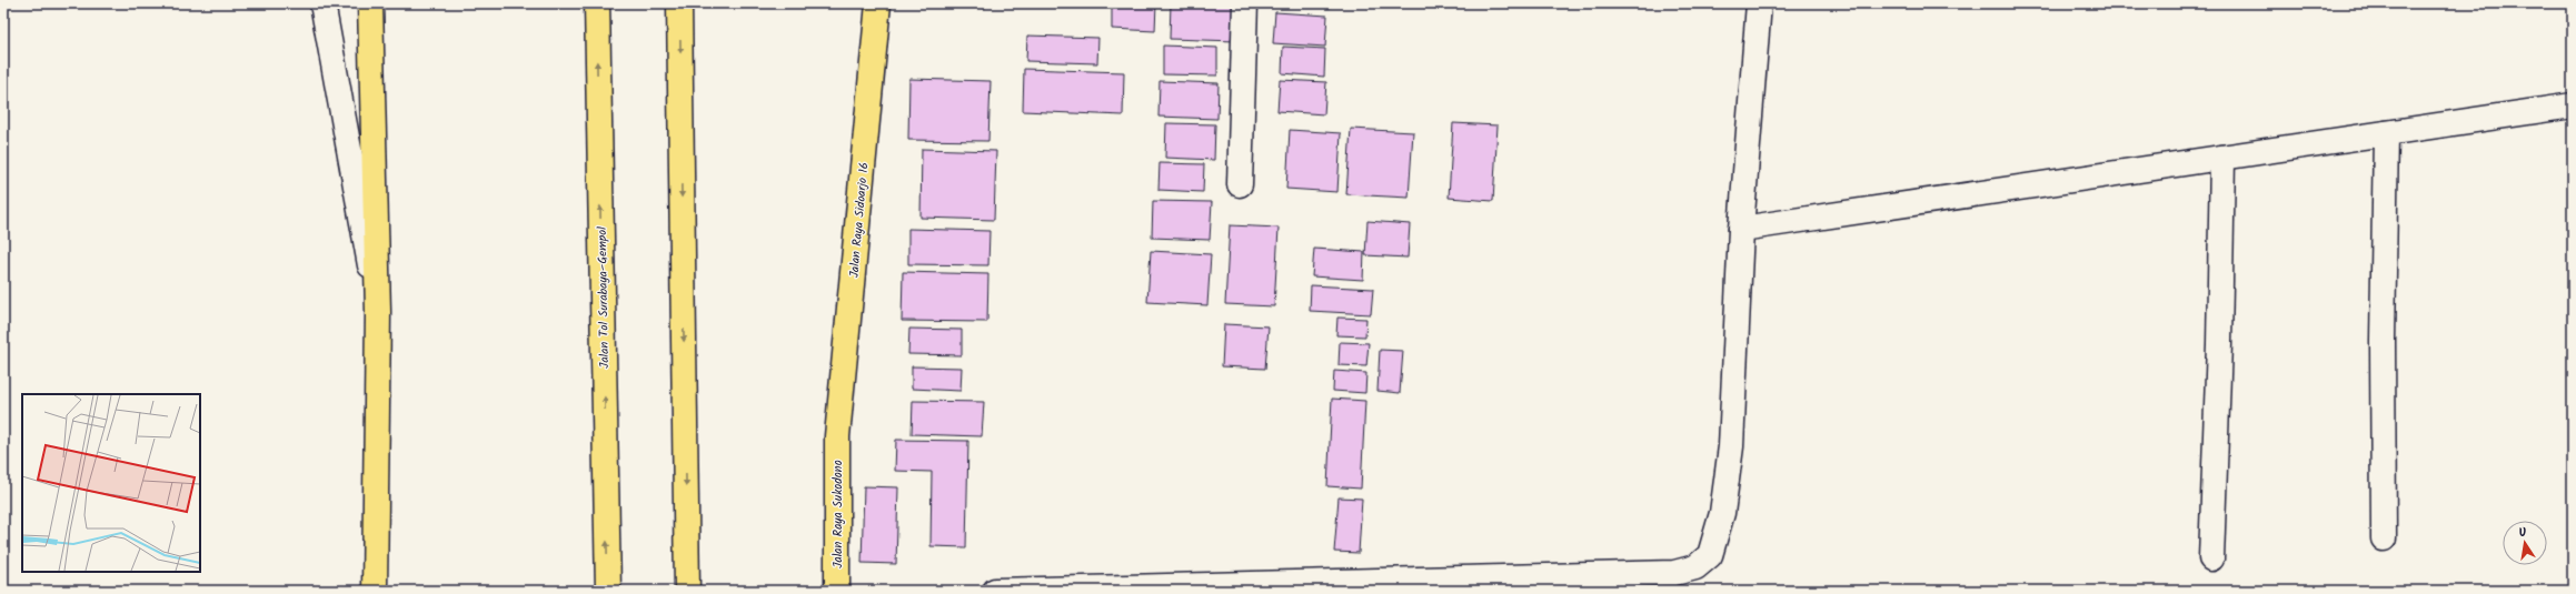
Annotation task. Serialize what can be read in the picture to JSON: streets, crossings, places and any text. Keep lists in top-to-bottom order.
{
  "streets": {
    "main road": ["Jalan Raya Sidoarjo 16", "Jalan Tol Surabaya–Gempol", "Jalan Raya Sukodono"]
  },
  "crossings": [
    ["Jalan Raya Sidoarjo 16", "Jalan Raya Sukodono"]
  ],
  "north": "top"
}
